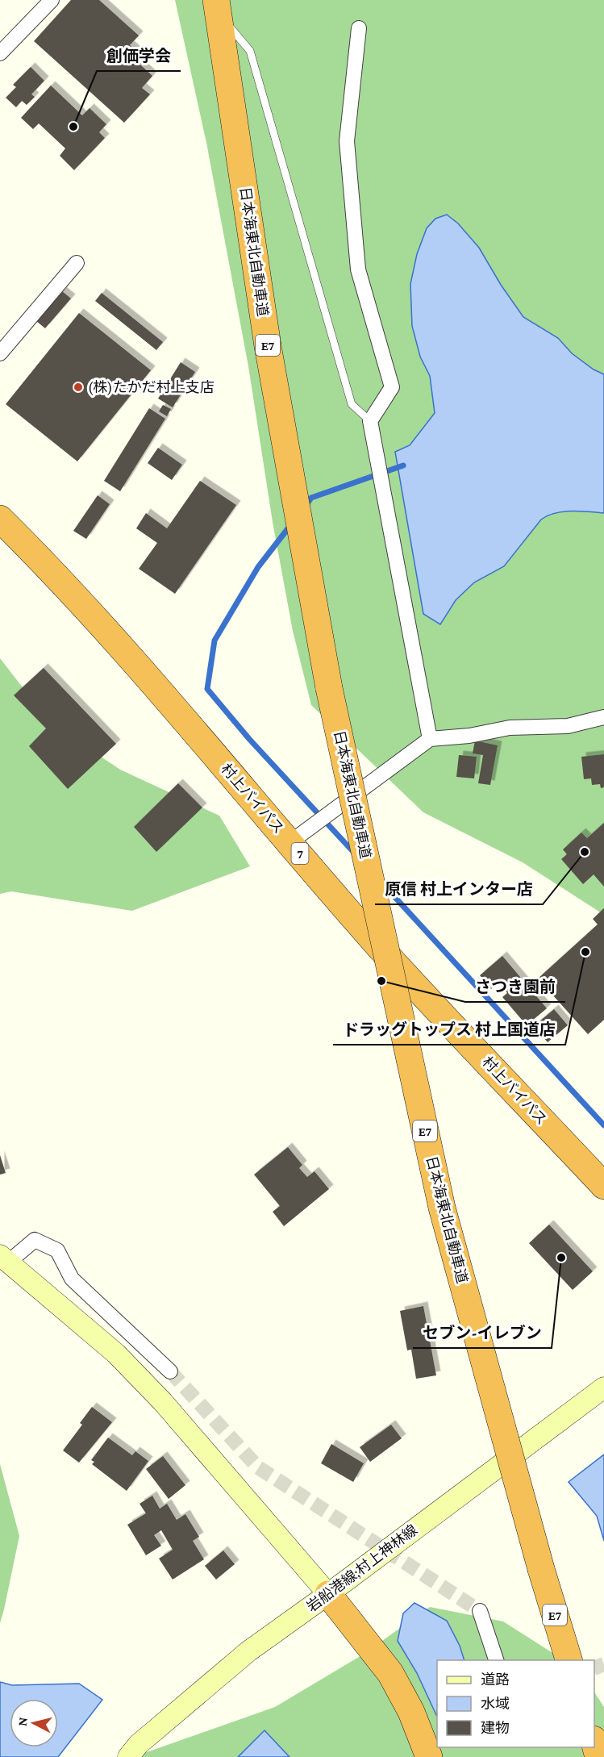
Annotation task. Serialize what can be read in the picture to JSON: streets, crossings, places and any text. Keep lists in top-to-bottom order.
{
  "streets": {
    "highway": [
      "日本海東北自動車道",
      "E7",
      "村上バイパス",
      "7"
    ],
    "main road": ["岩船港線;村上神林線"]
  },
  "places": [
    "創価学会",
    "(株)たかだ村上支店",
    "原信 村上インター店",
    "ドラッグトップス 村上国道店",
    "さつき園前",
    "セブン-イレブン"
  ],
  "legend": ["道路", "水域", "建物"],
  "north": "left"
}
